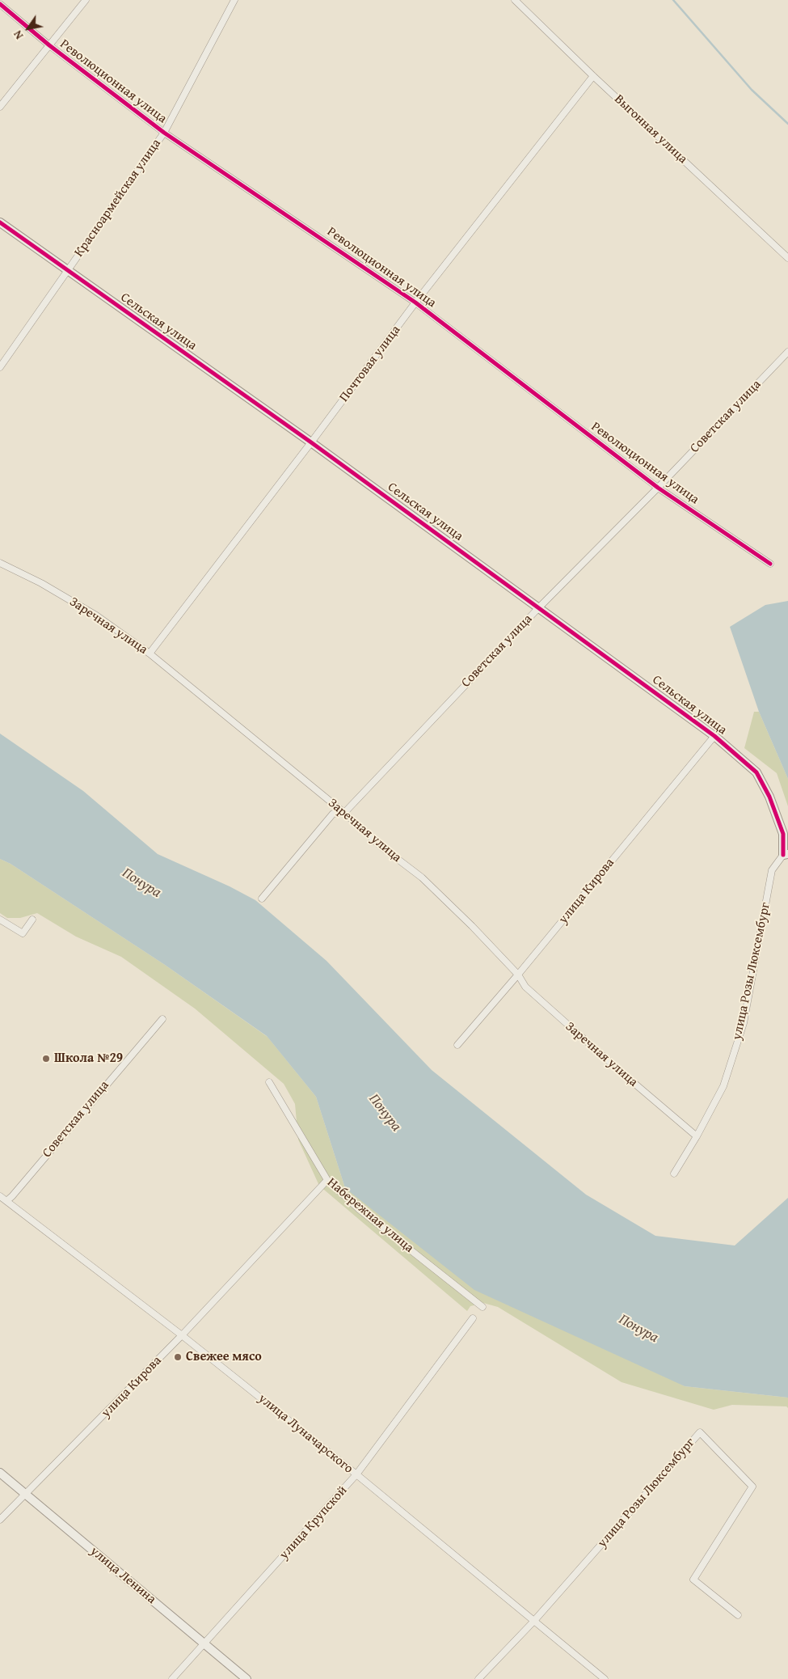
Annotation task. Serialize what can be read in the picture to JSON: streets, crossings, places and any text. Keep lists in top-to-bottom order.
{
  "streets": {
    "street": [
      "Революционная улица",
      "Выгонная улица",
      "Красноармейская улица",
      "Сельская улица",
      "Почтовая улица",
      "Советская улица",
      "Заречная улица",
      "улица Кирова",
      "улица Розы Люксембург",
      "Набережная улица",
      "улица Луначарского",
      "улица Крупской",
      "улица Ленина"
    ]
  },
  "crossings": [
    ["Революционная улица", "Красноармейская улица"],
    ["Революционная улица", "Почтовая улица"],
    ["Революционная улица", "Советская улица"],
    ["Выгонная улица", "Почтовая улица"],
    ["Красноармейская улица", "Сельская улица"],
    ["Сельская улица", "Почтовая улица"],
    ["Сельская улица", "Советская улица"],
    ["Сельская улица", "улица Кирова"],
    ["Сельская улица", "улица Розы Люксембург"],
    ["Почтовая улица", "Заречная улица"],
    ["Советская улица", "Заречная улица"],
    ["Советская улица", "улица Луначарского"],
    ["Заречная улица", "улица Кирова"],
    ["Заречная улица", "улица Розы Люксембург"],
    ["улица Кирова", "Набережная улица"],
    ["улица Кирова", "улица Луначарского"],
    ["улица Кирова", "улица Ленина"],
    ["улица Розы Люксембург", "улица Луначарского"],
    ["улица Луначарского", "улица Крупской"],
    ["улица Крупской", "улица Ленина"]
  ],
  "water": ["Понура"],
  "places": ["Школа №29", "Свежее мясо"],
  "north": "bottom left"
}
